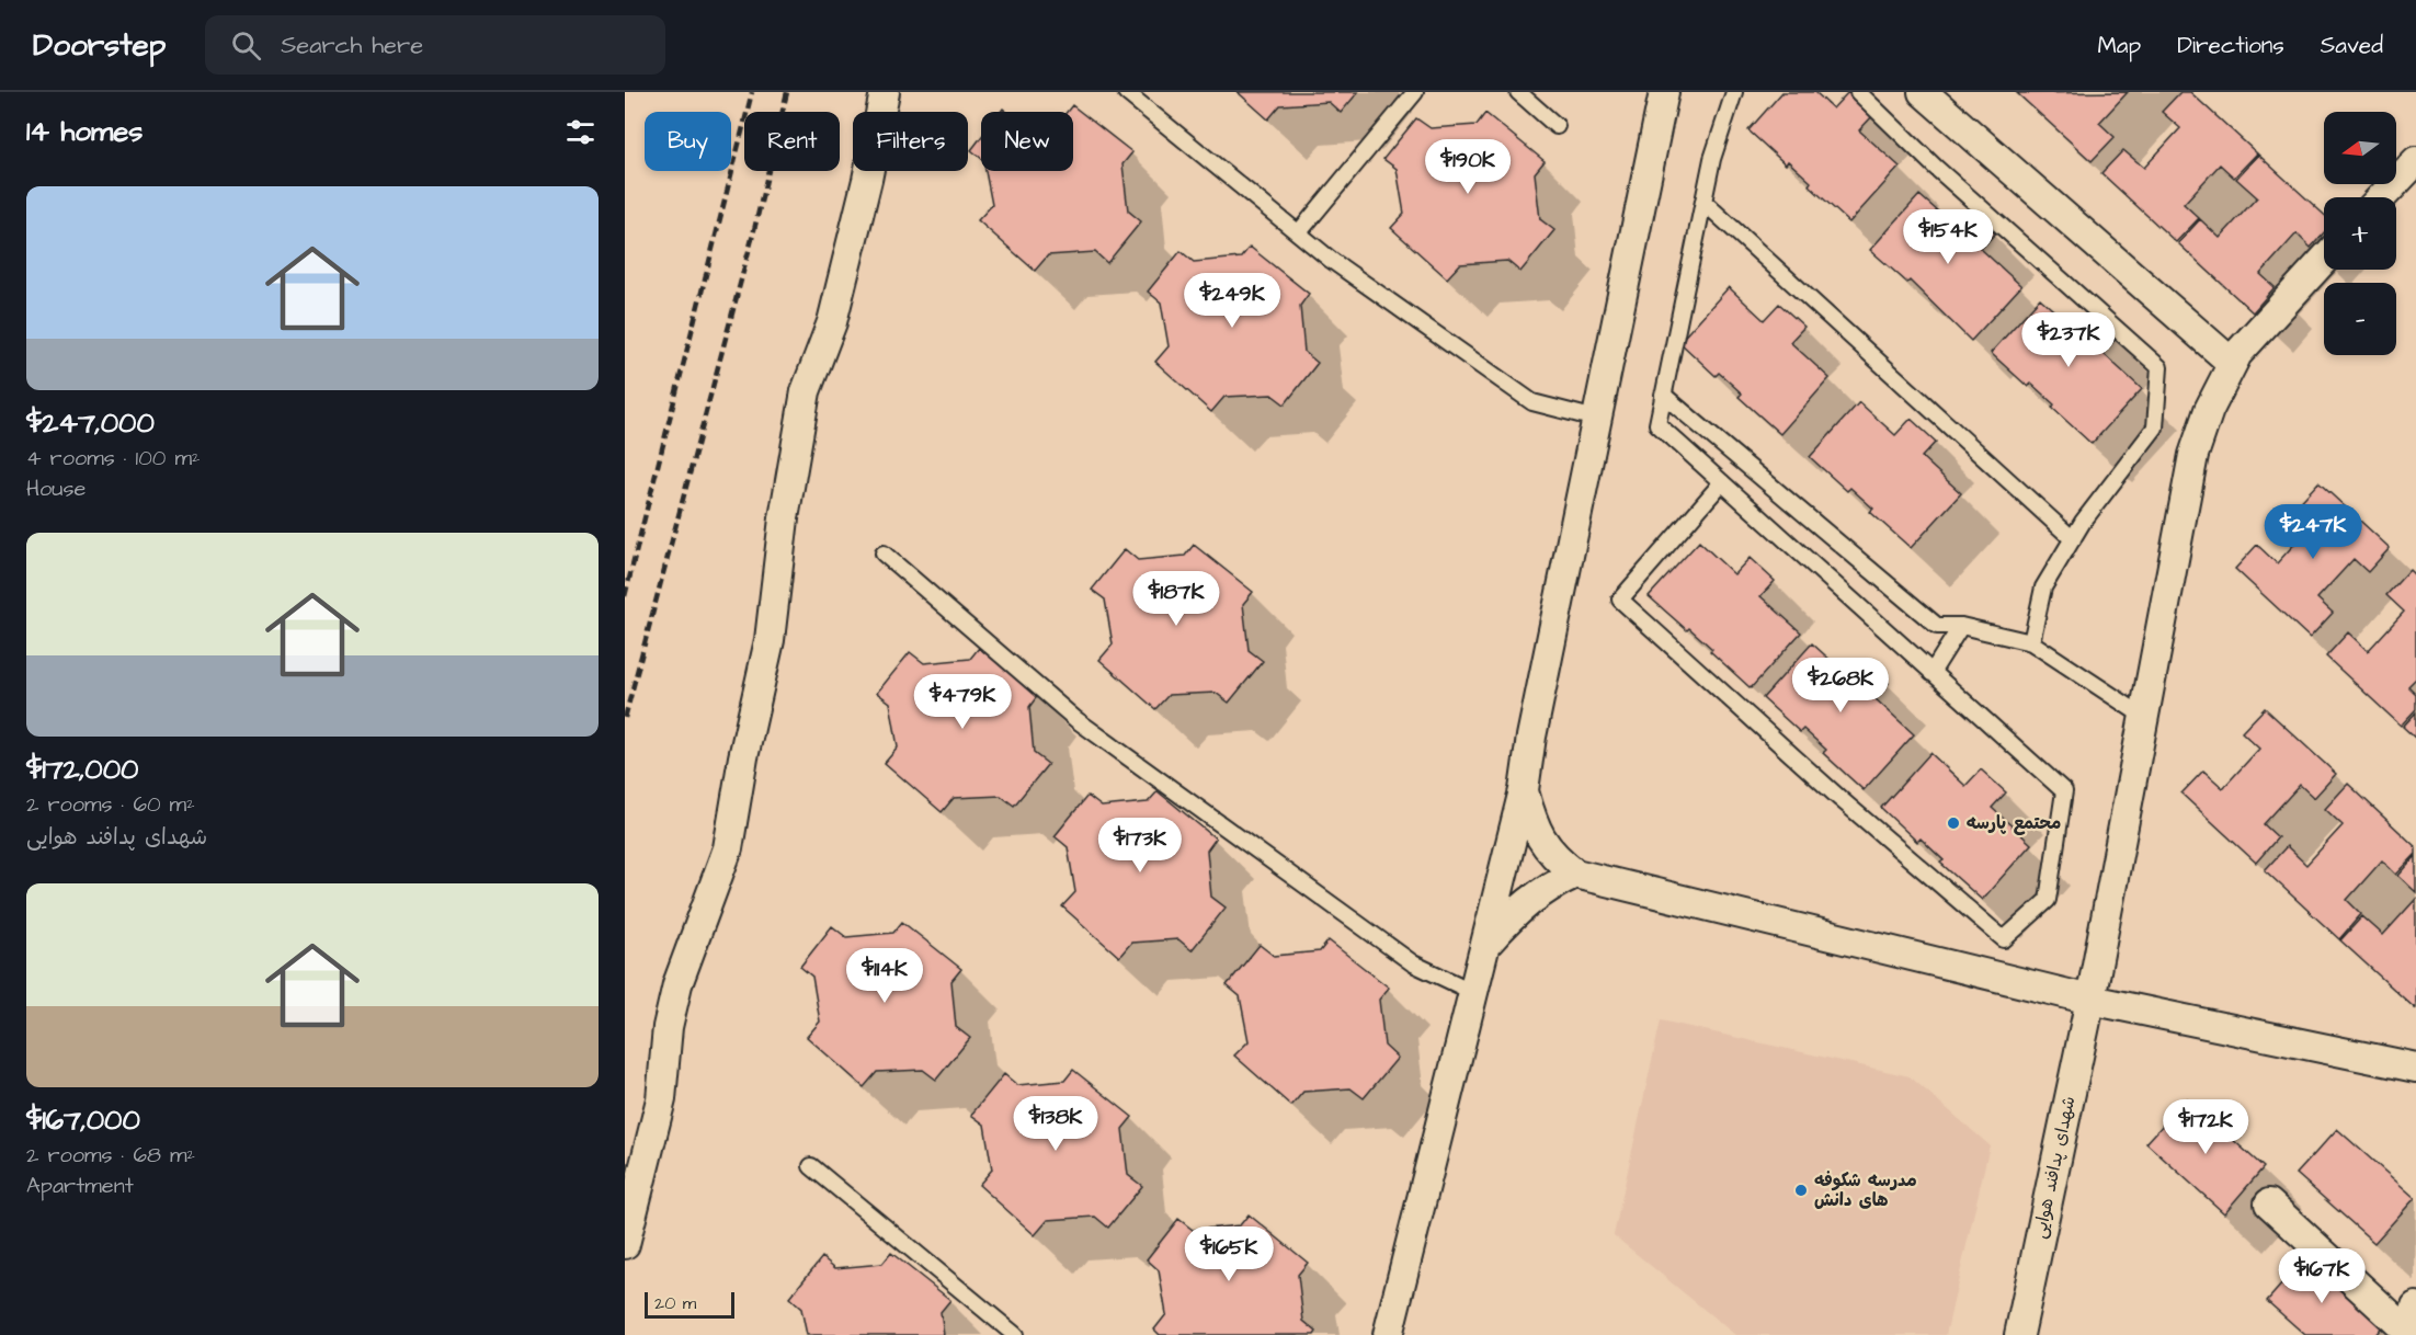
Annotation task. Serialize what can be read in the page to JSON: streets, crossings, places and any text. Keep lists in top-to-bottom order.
{
  "streets": {
    "street": ["شهدای پدافند هوایی"]
  },
  "places": ["محتمع پارسه", "مدرسه شکوفه های دانش"],
  "scale_bar": "20 m",
  "north": "left",
  "page": {
    "header": "Doorstep",
    "search": "Search here",
    "nav": ["Map", "Directions", "Saved"],
    "heading": "14 homes",
    "map_buttons": ["+", "−"],
    "chip": [
      "Buy",
      "Rent",
      "Filters",
      "New"
    ],
    "price": [
      "$190K",
      "$154K",
      "$249K",
      "$237K",
      "$247K",
      "$187K",
      "$268K",
      "$479K",
      "$173K",
      "$114K",
      "$138K",
      "$172K",
      "$165K",
      "$167K"
    ],
    "list": [
      {
        "name": "$247,000",
        "note": "4 rooms · 100 m² · House"
      },
      {
        "name": "$172,000",
        "note": "2 rooms · 60 m² · شهدای پدافند هوایی"
      },
      {
        "name": "$167,000",
        "note": "2 rooms · 68 m² · Apartment"
      }
    ],
    "scale": "20 m"
  }
}
